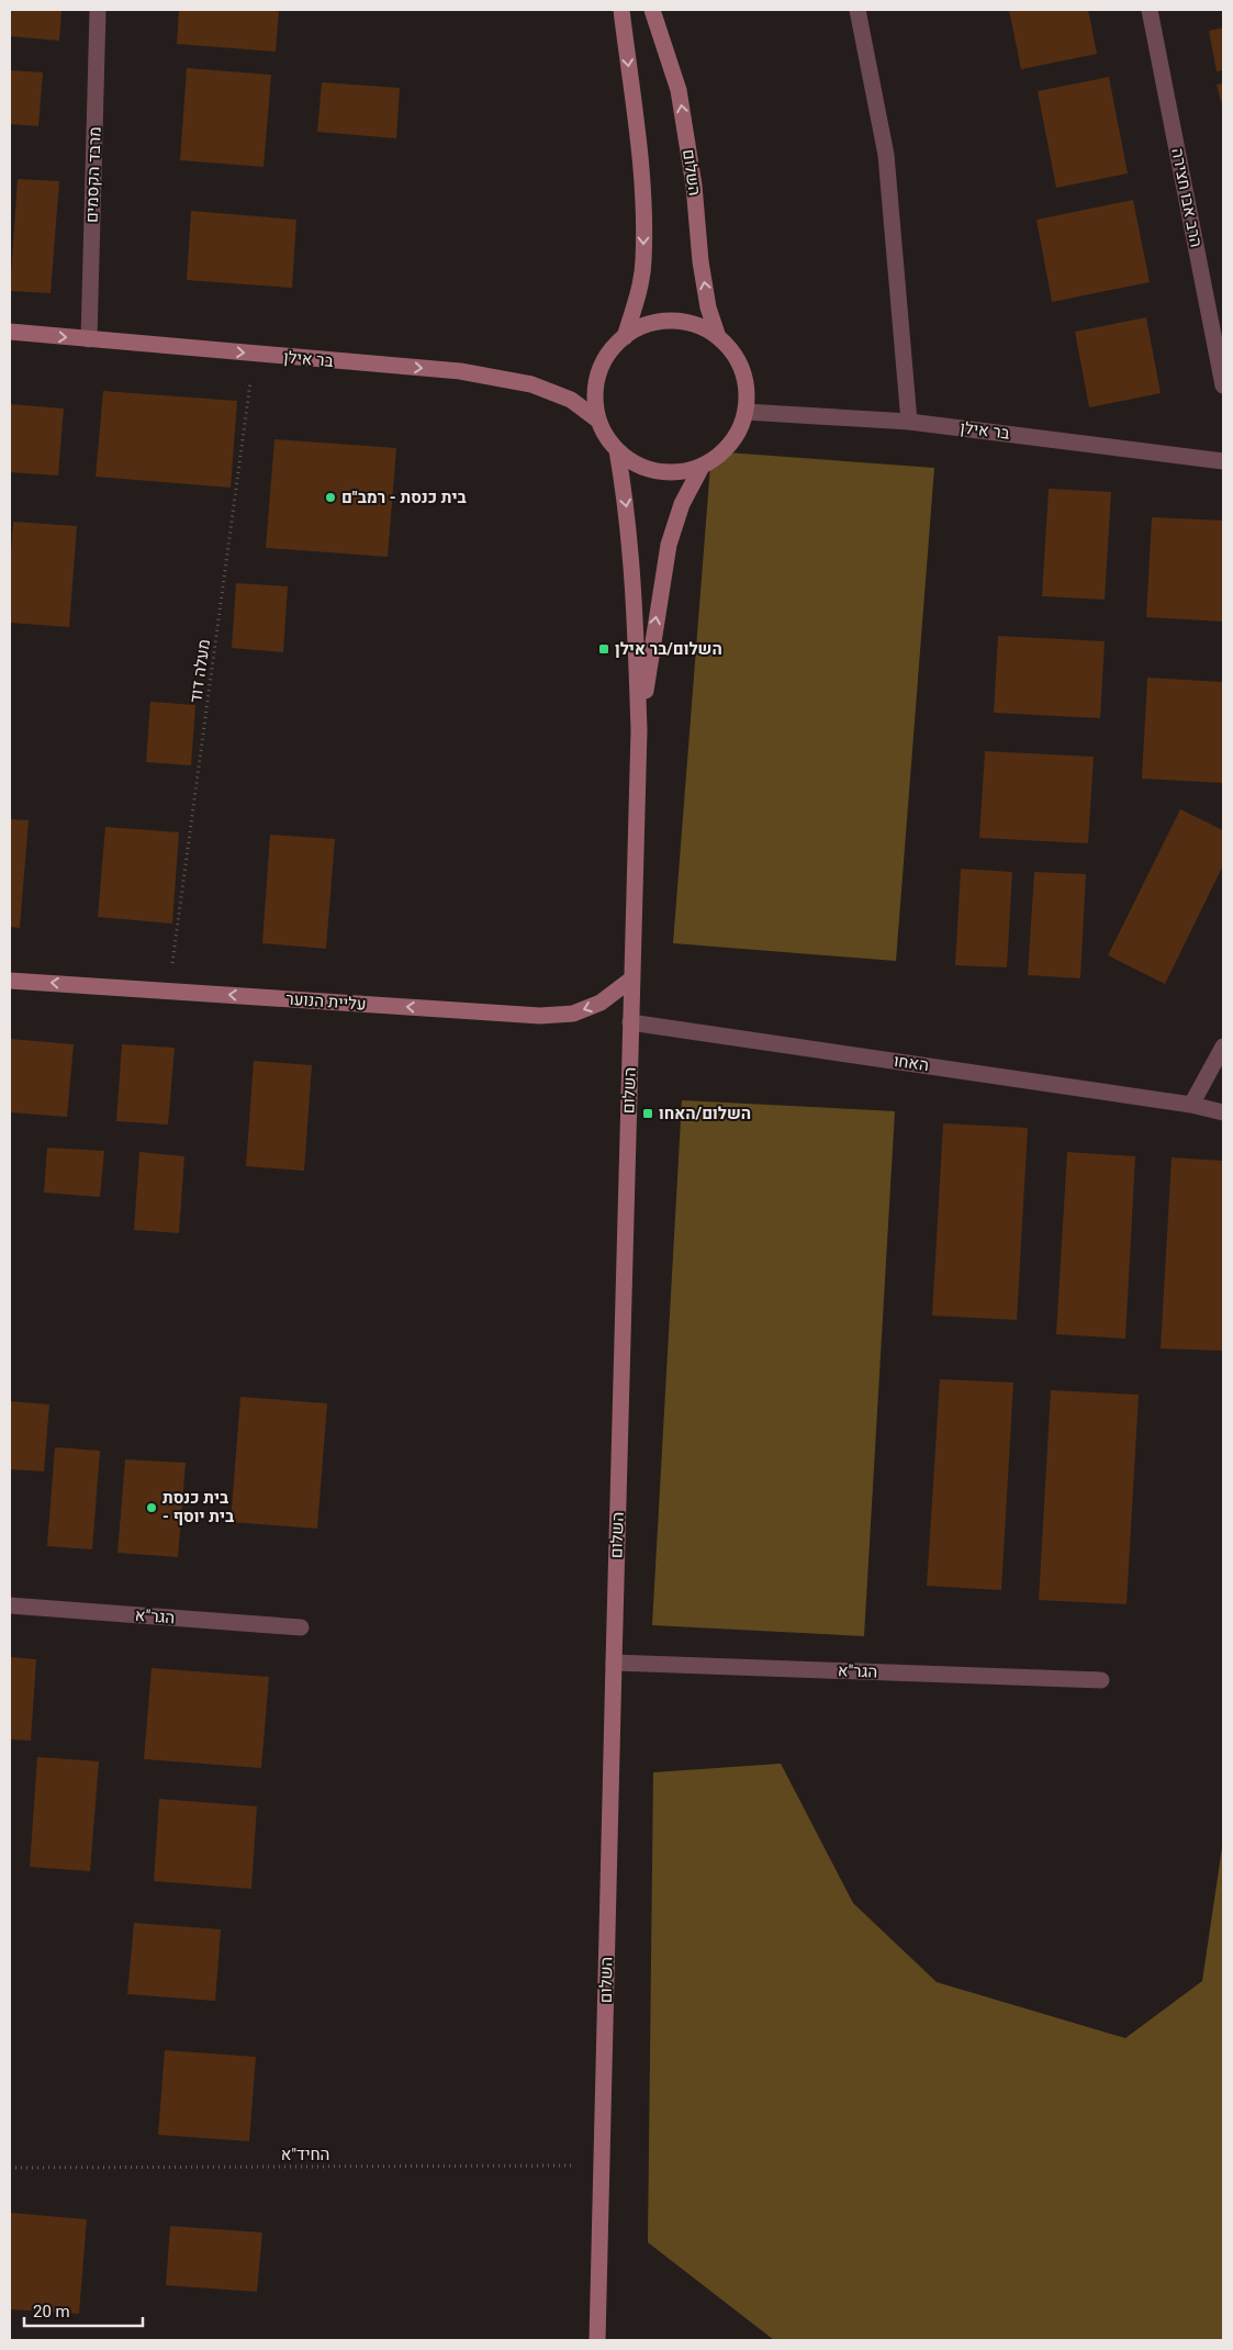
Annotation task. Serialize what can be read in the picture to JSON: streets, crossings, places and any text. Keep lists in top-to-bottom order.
{
  "streets": {
    "street": [
      "השלום",
      "מרבד הקסמים",
      "הרב אבו חצירה",
      "בר אילן",
      "עליית הנוער",
      "האחו",
      "הגר\"א"
    ],
    "path": ["מעלה דוד", "החיד\"א"]
  },
  "crossings": [
    ["השלום", "בר אילן"],
    ["השלום", "עליית הנוער"],
    ["השלום", "האחו"],
    ["השלום", "הגר\"א"],
    ["השלום", "החיד\"א"],
    ["מרבד הקסמים", "בר אילן"],
    ["בר אילן", "מעלה דוד"],
    ["מעלה דוד", "עליית הנוער"]
  ],
  "one_way": ["בר אילן", "עליית הנוער"],
  "places": {
    "other": ["בית כנסת - רמב\"ם", "בית כנסת - בית יוסף"],
    "transit": ["השלום/בר אילן", "השלום/האחו"]
  },
  "scale_bar": "20 m"
}
